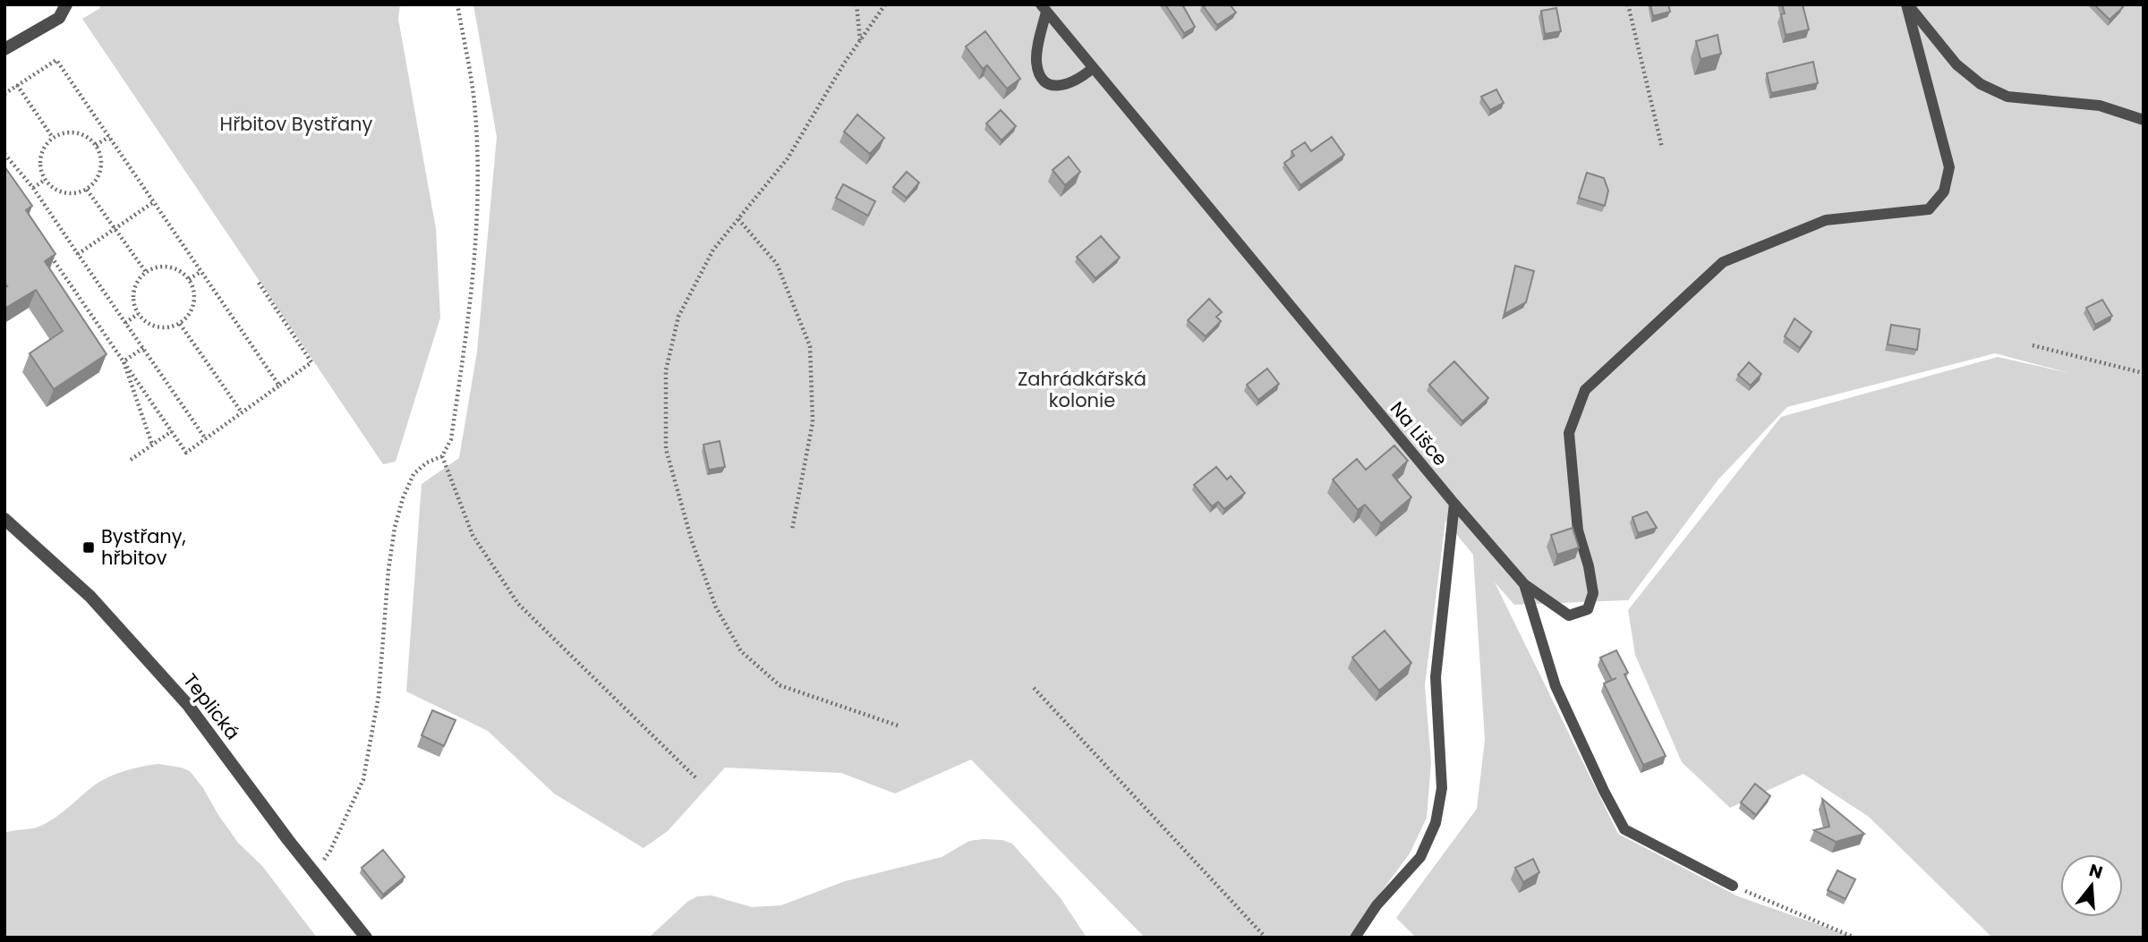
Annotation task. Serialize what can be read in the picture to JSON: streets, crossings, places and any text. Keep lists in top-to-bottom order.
{
  "streets": {
    "street": ["Teplická"],
    "lane": ["Na Lišce"]
  },
  "parks": ["Hřbitov Bystřany", "Zahrádkářská kolonie"],
  "places": {
    "transit": ["Bystřany, hřbitov"]
  },
  "north": "top"
}
